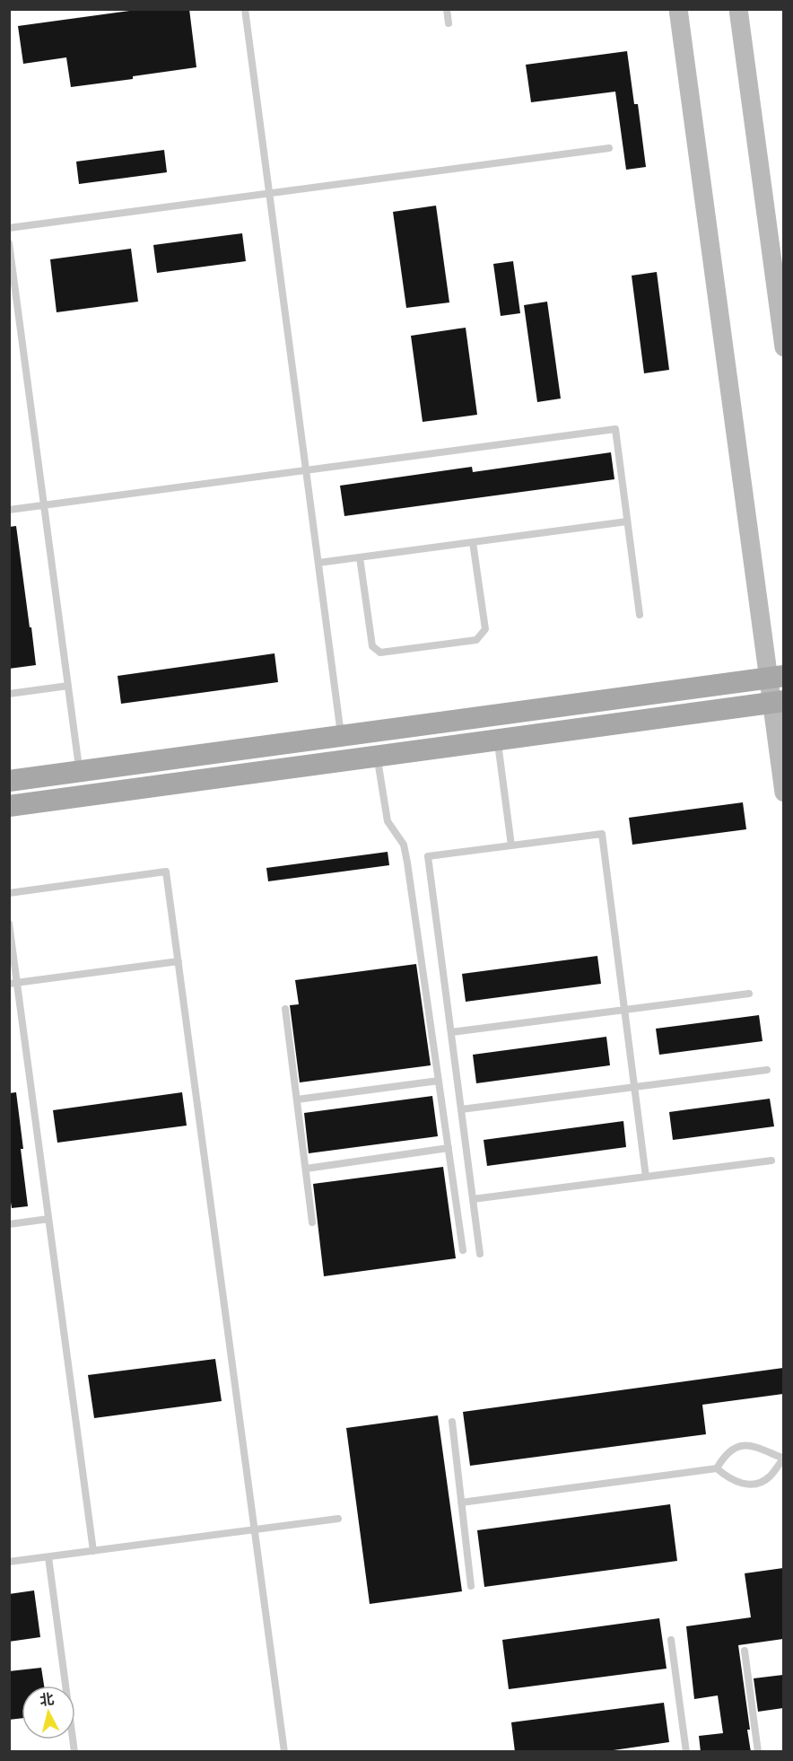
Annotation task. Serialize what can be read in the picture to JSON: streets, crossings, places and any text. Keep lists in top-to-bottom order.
{
  "north": "top"
}
